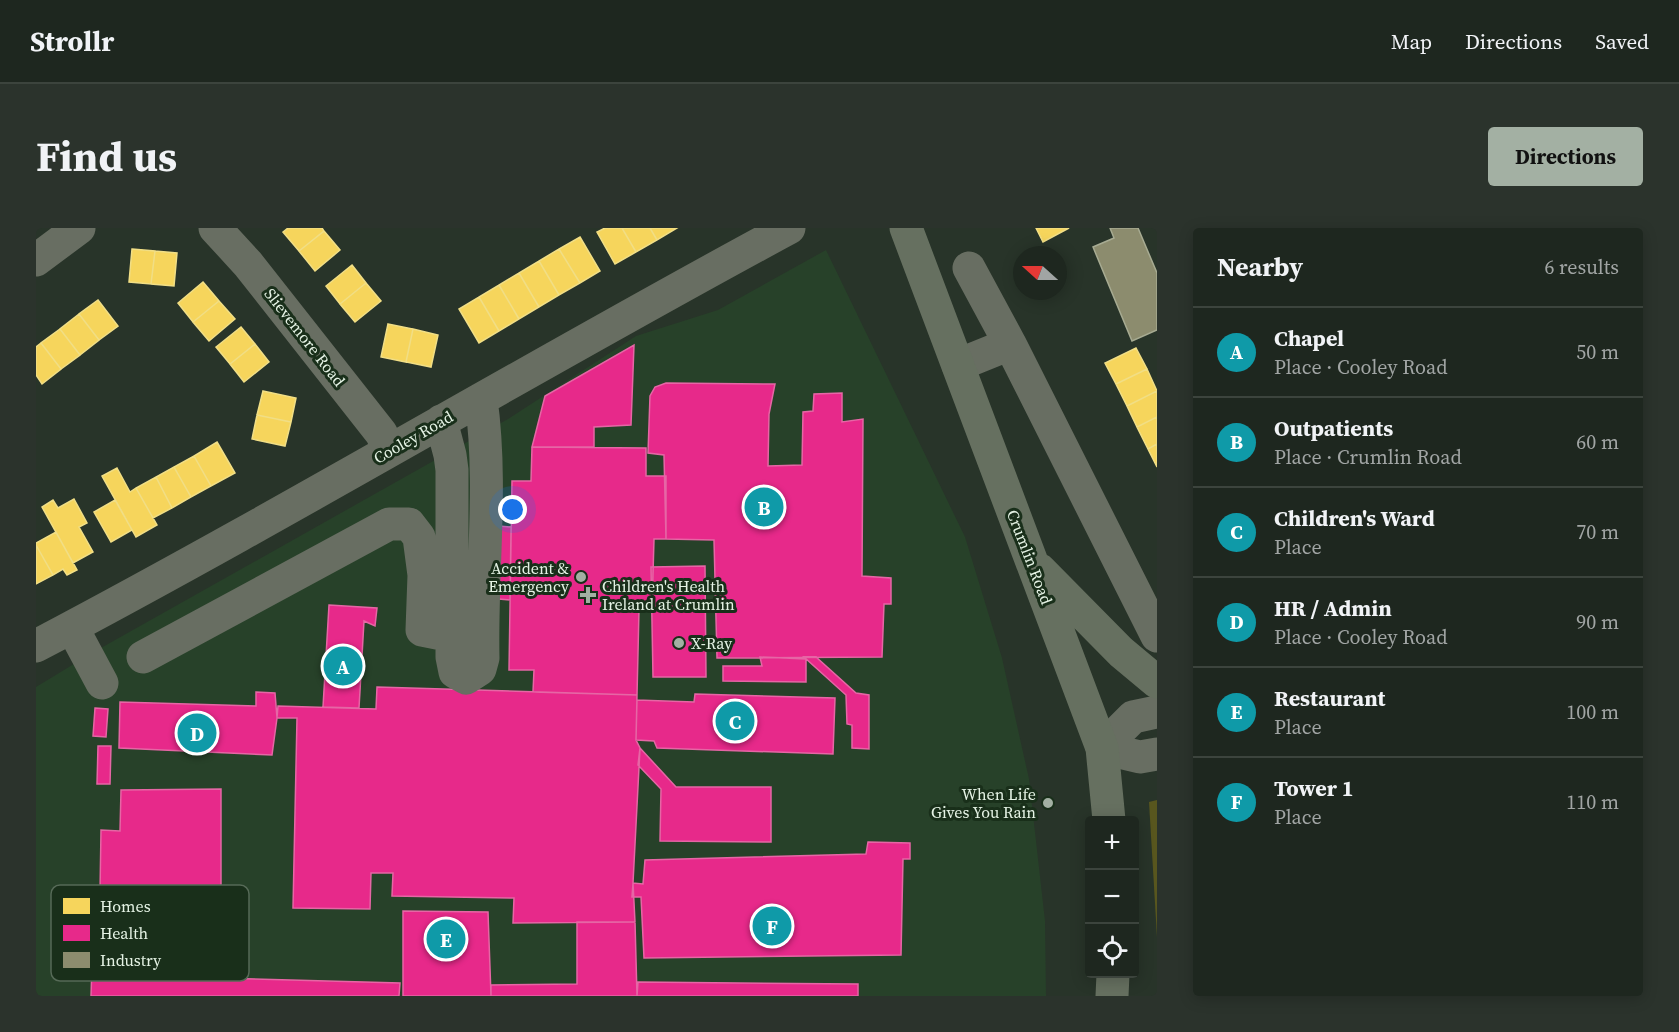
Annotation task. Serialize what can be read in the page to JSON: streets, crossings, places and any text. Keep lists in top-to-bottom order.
{
  "streets": {
    "main road": ["Crumlin Road"],
    "street": ["Slievemore Road", "Cooley Road"]
  },
  "crossings": [
    ["Slievemore Road", "Cooley Road"]
  ],
  "places": {
    "other": ["Accident & Emergency", "X-Ray", "When Life Gives You Rain"],
    "health": ["Children's Health Ireland at Crumlin"]
  },
  "legend": ["Homes", "Health", "Industry"],
  "north": "left",
  "page": {
    "header": "Strollr",
    "nav": ["Map", "Directions", "Saved"],
    "title": "Find us",
    "buttons": "Directions",
    "heading": ["Nearby", "6 results"],
    "list": [
      {
        "mark": "A",
        "name": "Chapel",
        "note": "Place · Cooley Road",
        "value": "50 m"
      },
      {
        "mark": "B",
        "name": "Outpatients",
        "note": "Place · Crumlin Road",
        "value": "60 m"
      },
      {
        "mark": "C",
        "name": "Children's Ward",
        "note": "Place",
        "value": "70 m"
      },
      {
        "mark": "D",
        "name": "HR / Admin",
        "note": "Place · Cooley Road",
        "value": "90 m"
      },
      {
        "mark": "E",
        "name": "Restaurant",
        "note": "Place",
        "value": "100 m"
      },
      {
        "mark": "F",
        "name": "Tower 1",
        "note": "Place",
        "value": "110 m"
      }
    ],
    "pins": [
      "B",
      "A",
      "C",
      "D",
      "F",
      "E"
    ],
    "map_buttons": ["+", "−"]
  }
}
